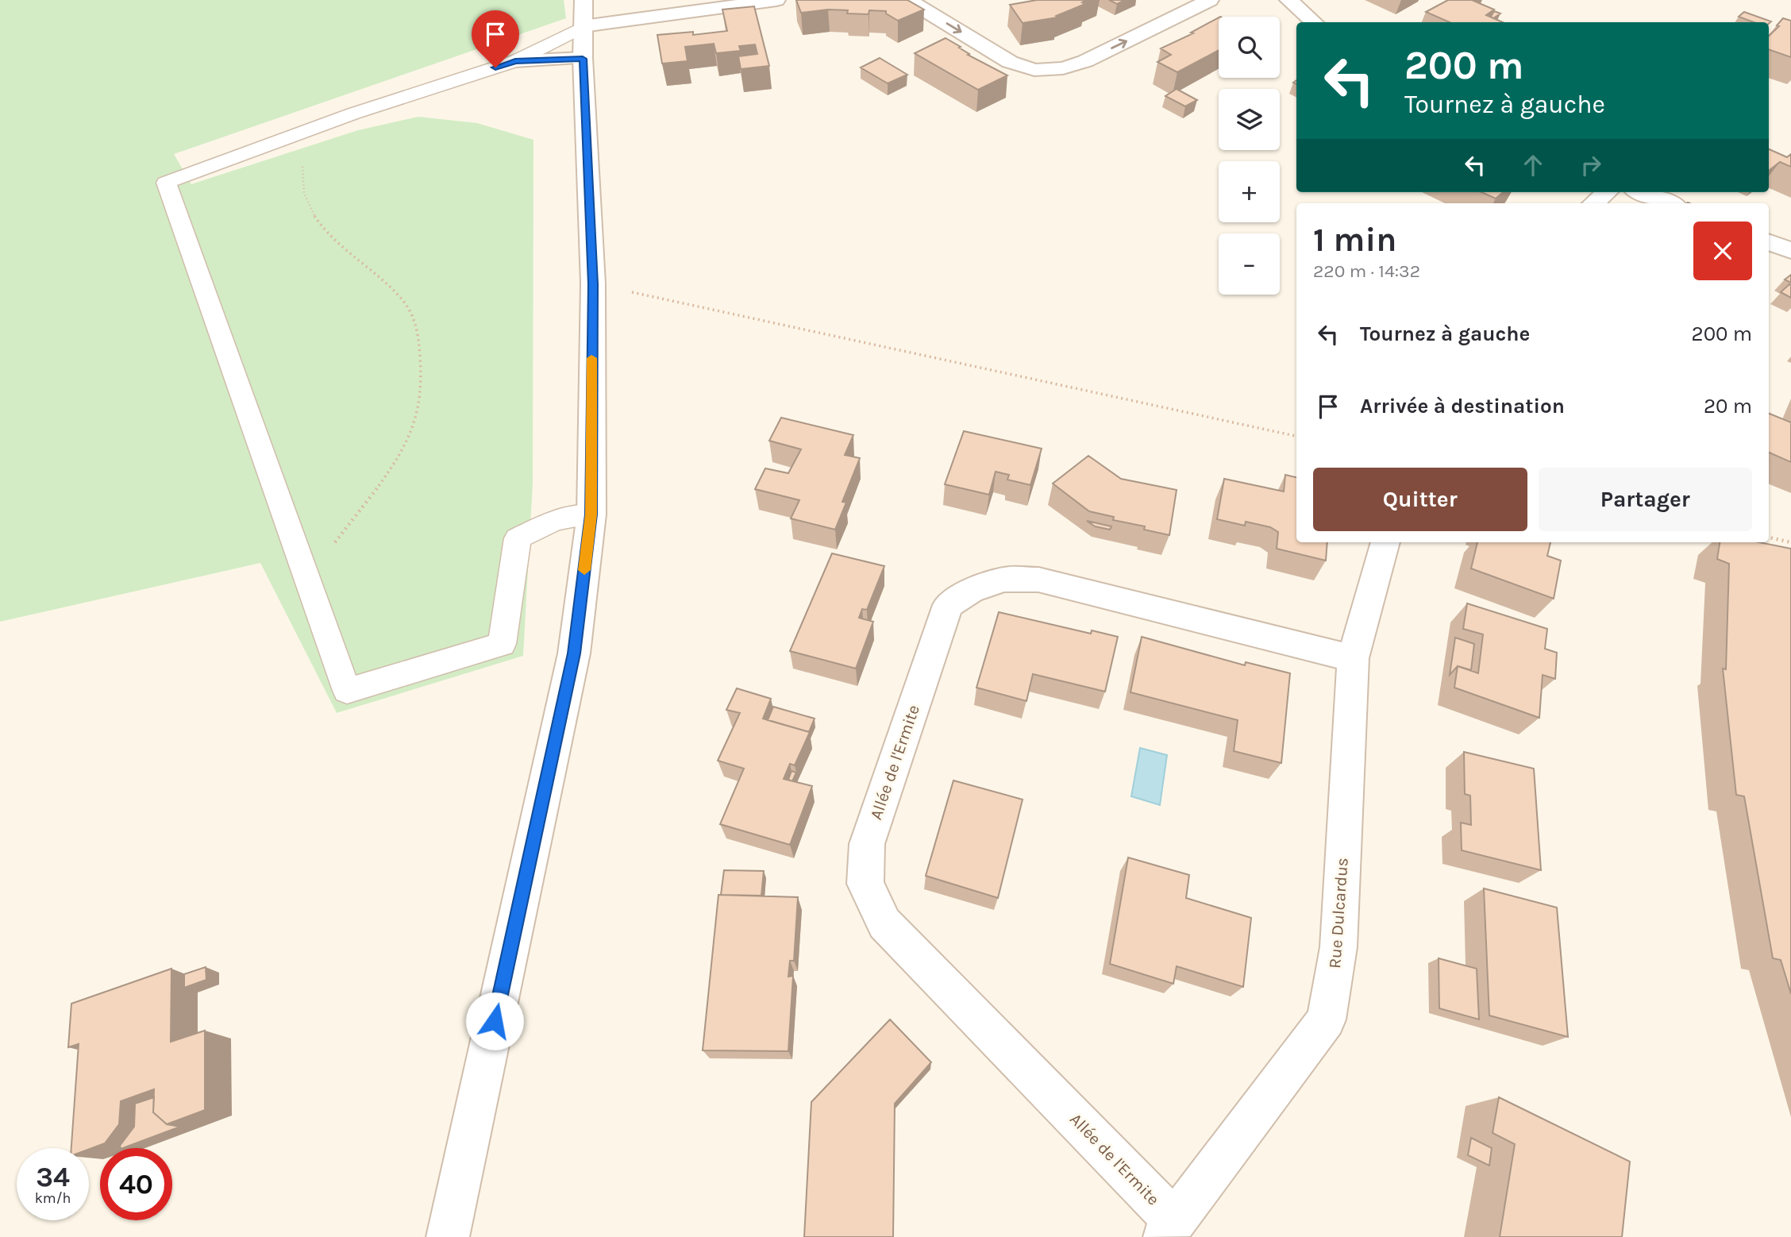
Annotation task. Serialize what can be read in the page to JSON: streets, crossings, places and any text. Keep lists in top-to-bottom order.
{
  "streets": {
    "street": ["Allée de l'Ermite", "Rue Dulcardus"]
  },
  "crossings": [
    ["Allée de l'Ermite", "Rue Dulcardus"]
  ],
  "page": {
    "map_buttons": ["+", "−"],
    "turn": ["200 m", "Tournez à gauche"],
    "heading": ["1 min", "220 m · 14:32"],
    "list": [
      {
        "name": "Tournez à gauche",
        "value": "200 m"
      },
      {
        "name": "Arrivée à destination",
        "value": "20 m"
      }
    ],
    "buttons": ["Quitter", "Partager"],
    "speed": "34 km/h",
    "limit": "40"
  }
}
